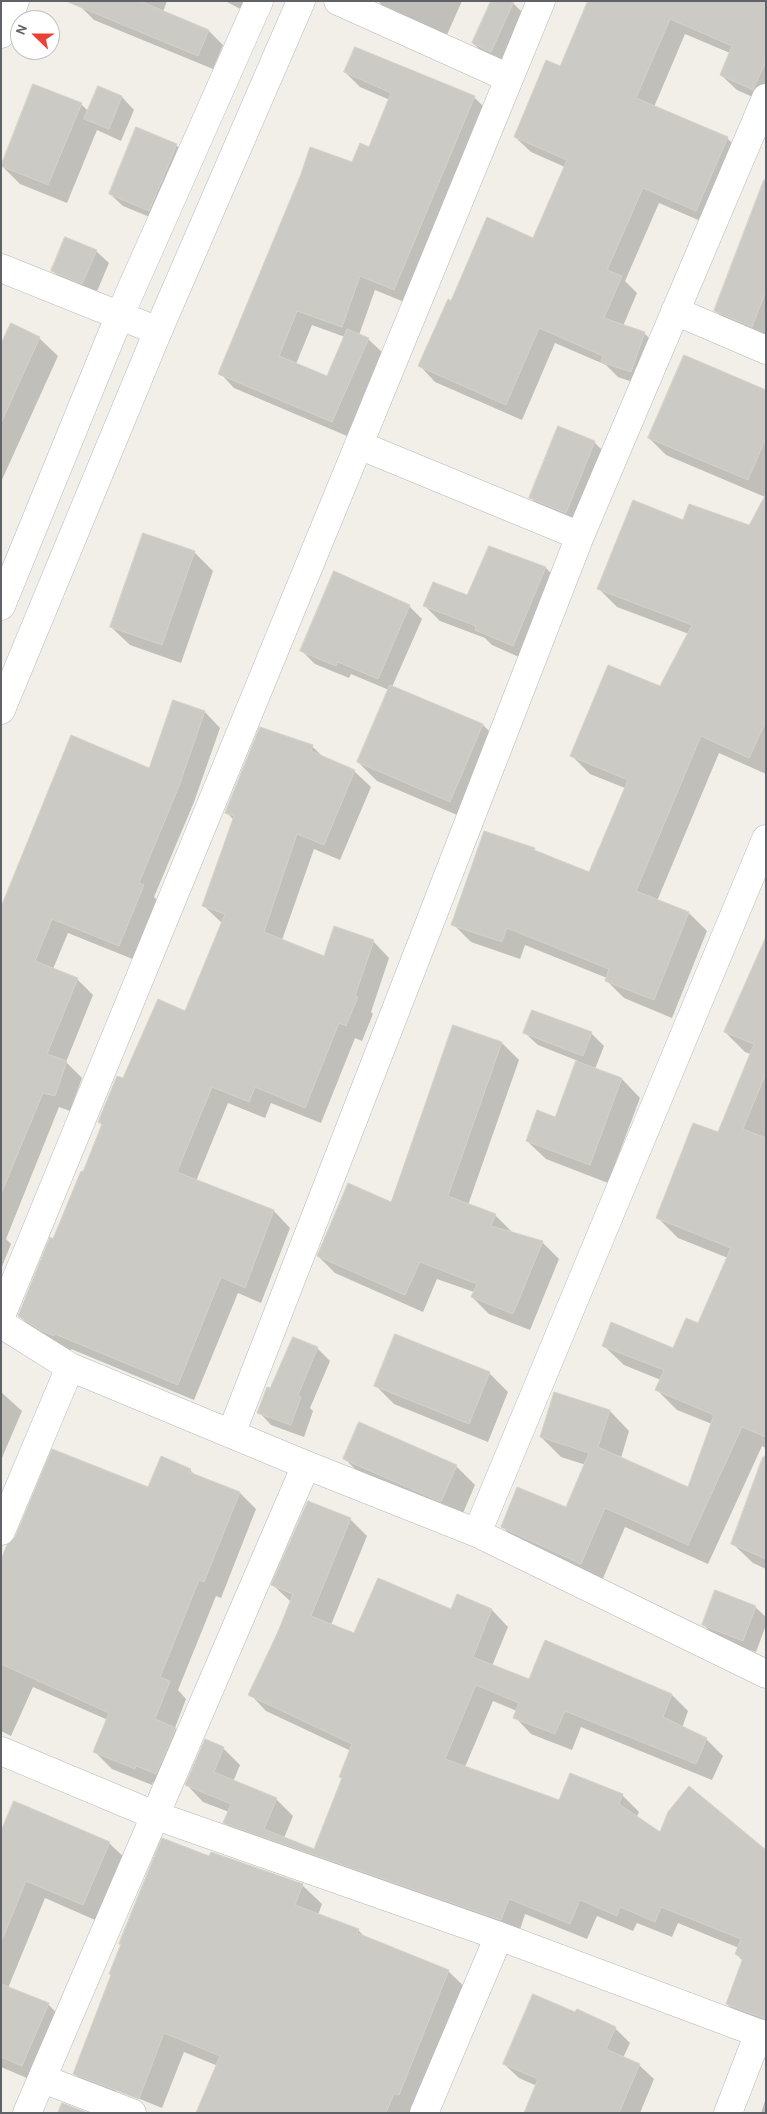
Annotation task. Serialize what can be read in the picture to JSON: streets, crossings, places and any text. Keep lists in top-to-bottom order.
{
  "north": "left"
}
